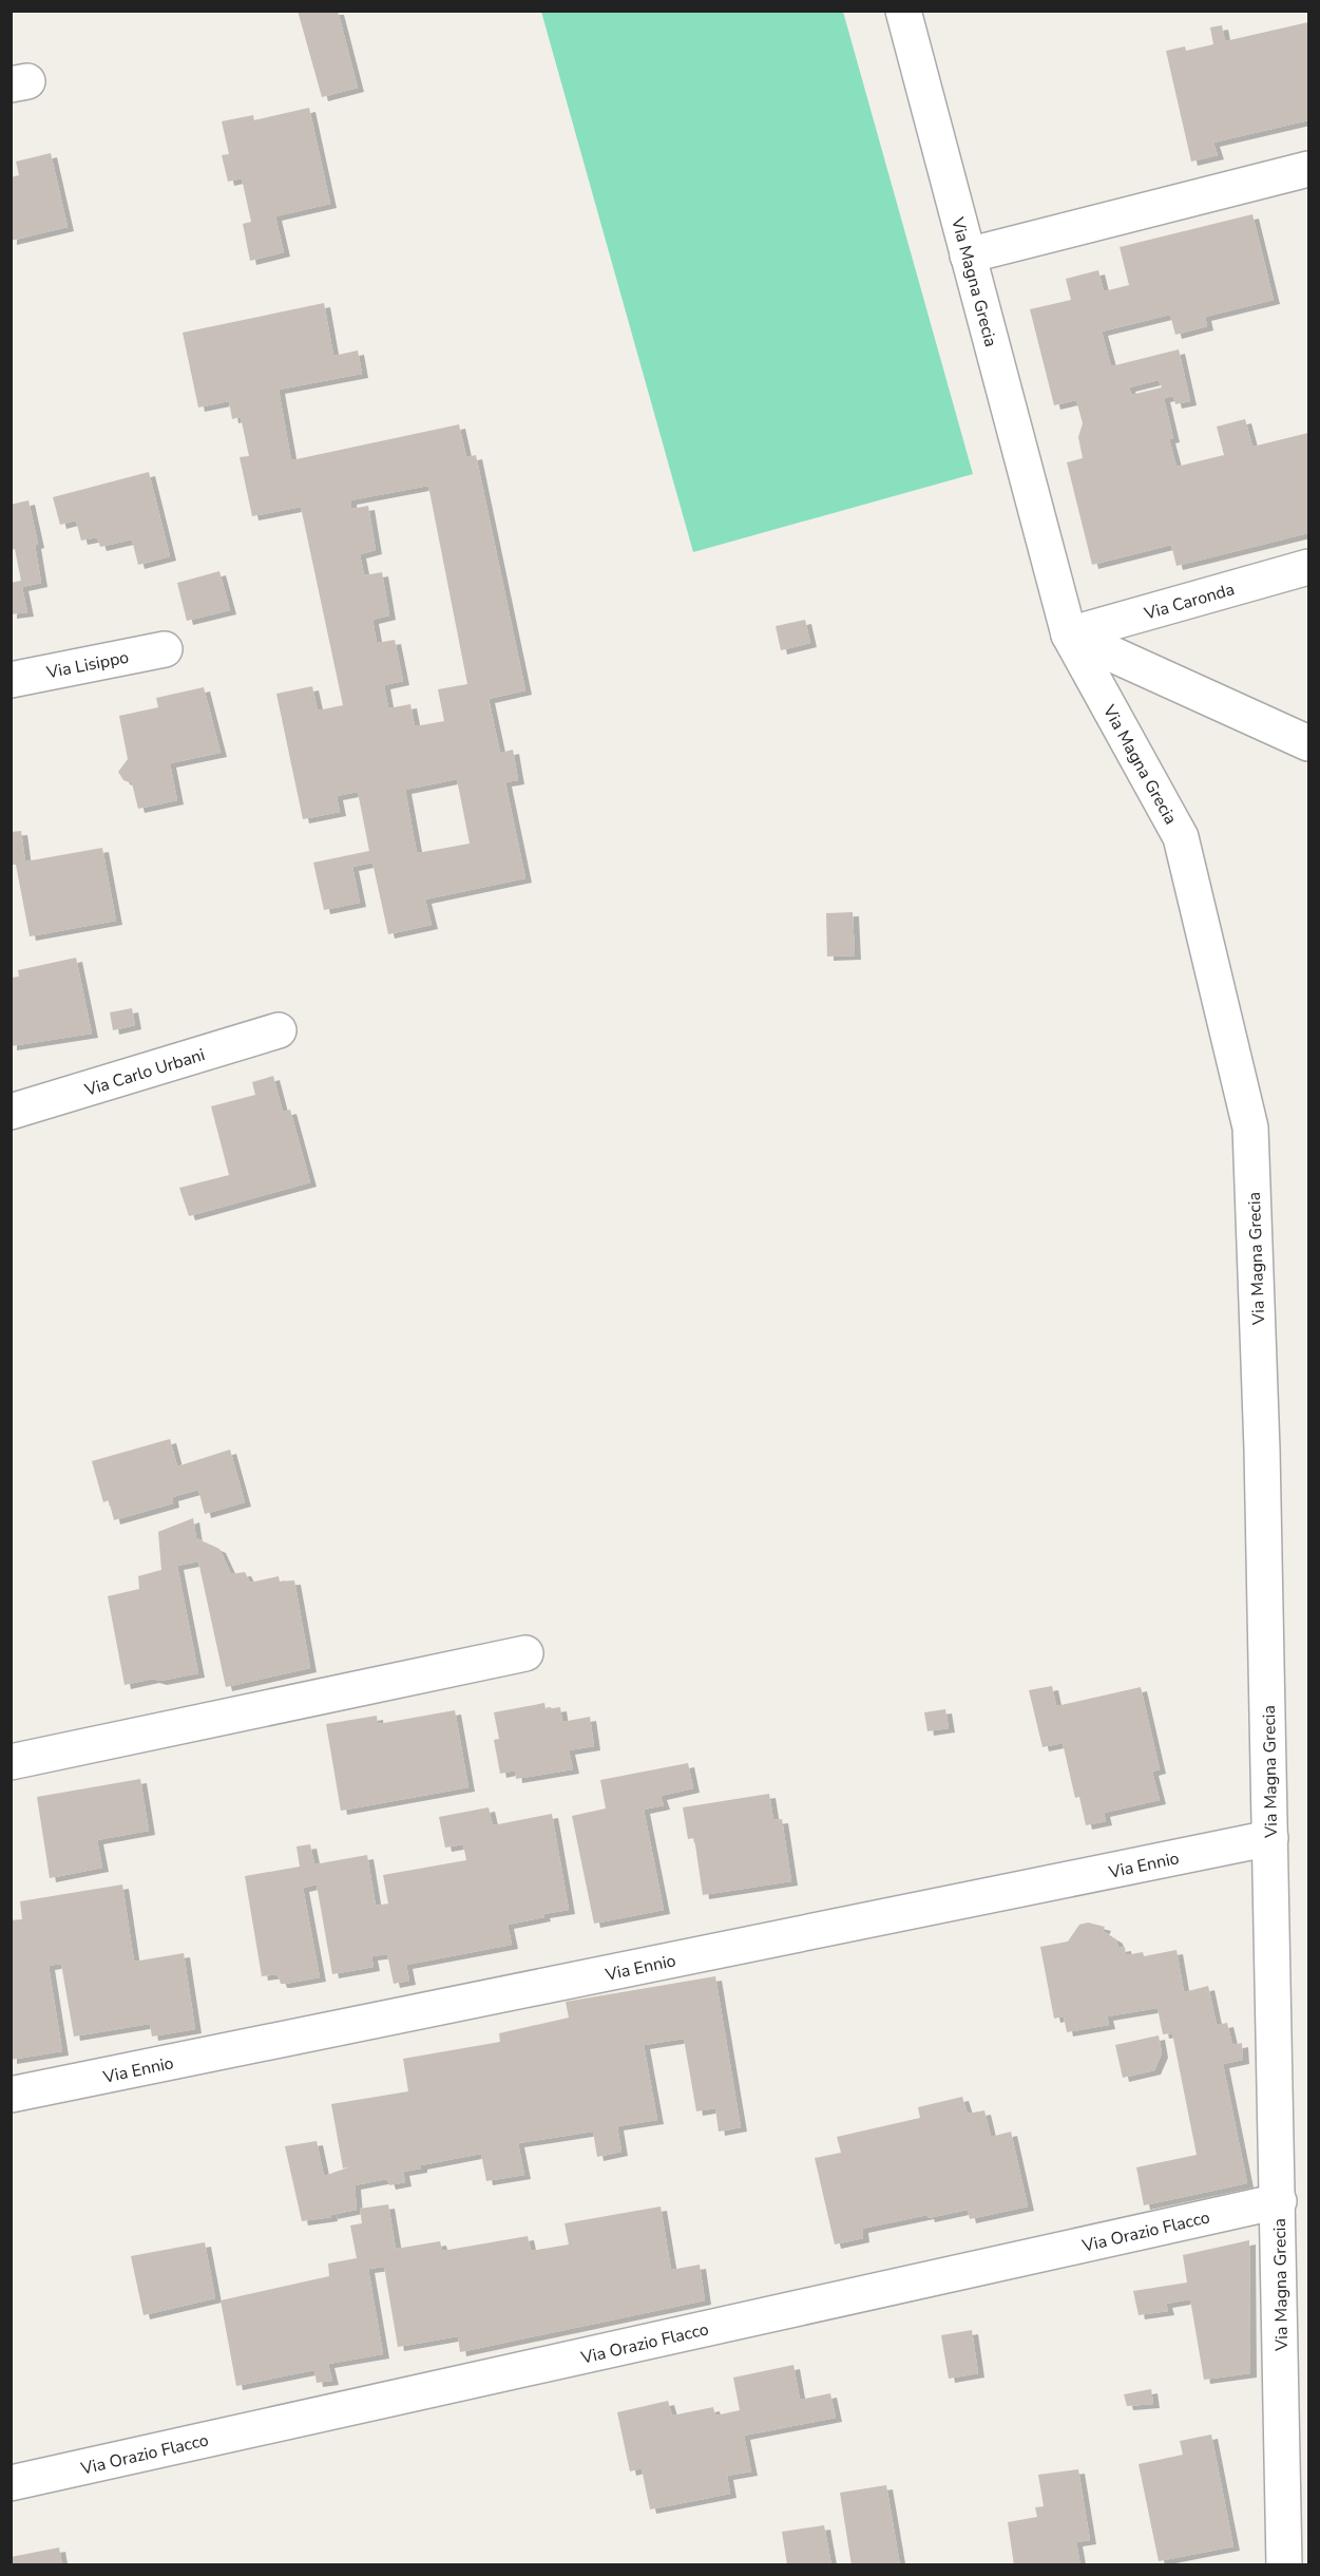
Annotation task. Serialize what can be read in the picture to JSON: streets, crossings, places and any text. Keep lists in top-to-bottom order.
{
  "streets": {
    "street": [
      "Via Magna Grecia",
      "Via Caronda",
      "Via Lisippo",
      "Via Carlo Urbani",
      "Via Ennio",
      "Via Orazio Flacco"
    ]
  },
  "crossings": [
    ["Via Magna Grecia", "Via Caronda"],
    ["Via Magna Grecia", "Via Ennio"],
    ["Via Magna Grecia", "Via Orazio Flacco"]
  ]
}
